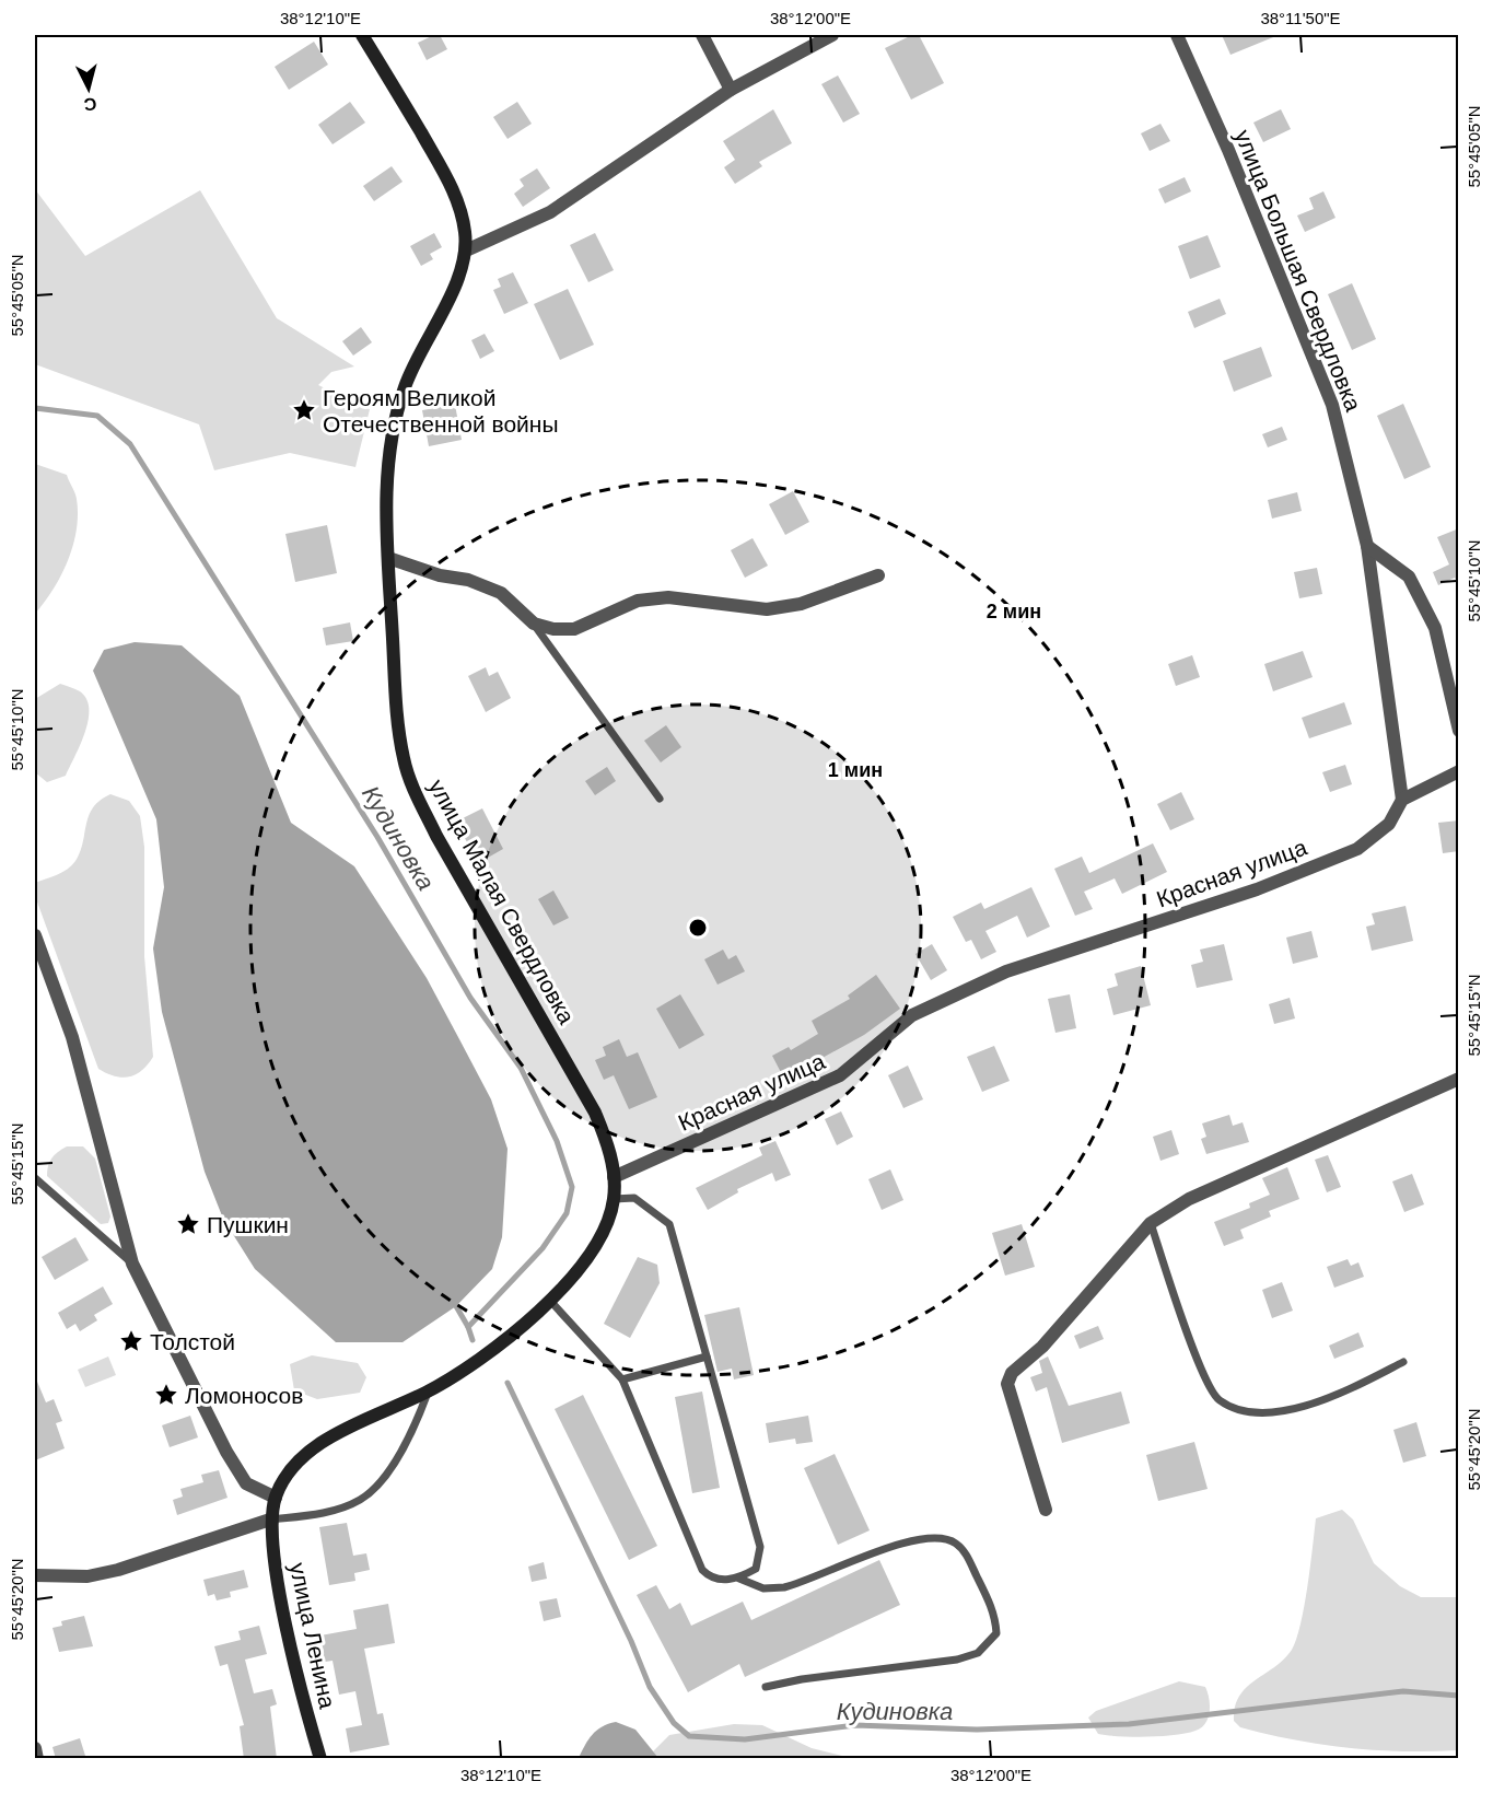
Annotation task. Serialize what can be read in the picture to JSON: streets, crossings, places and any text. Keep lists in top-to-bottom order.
{
  "streets": {
    "main road": ["улица Малая Свердловка", "улица Ленина"],
    "street": ["улица Большая Свердловка", "Красная улица"]
  },
  "crossings": [
    ["улица Большая Свердловка", "Красная улица"],
    ["Красная улица", "улица Малая Свердловка"]
  ],
  "water": ["Кудиновка"],
  "places": {
    "place": [
      "Героям Великой Отечественной войны",
      "Пушкин",
      "Толстой",
      "Ломоносов"
    ]
  },
  "north": "bottom",
  "coordinates": [
    "38°12'10\"E",
    "38°12'00\"E",
    "38°11'50\"E",
    "55°45'05\"N",
    "55°45'10\"N",
    "55°45'15\"N",
    "55°45'20\"N"
  ],
  "rings": ["2 мин", "1 мин"]
}
